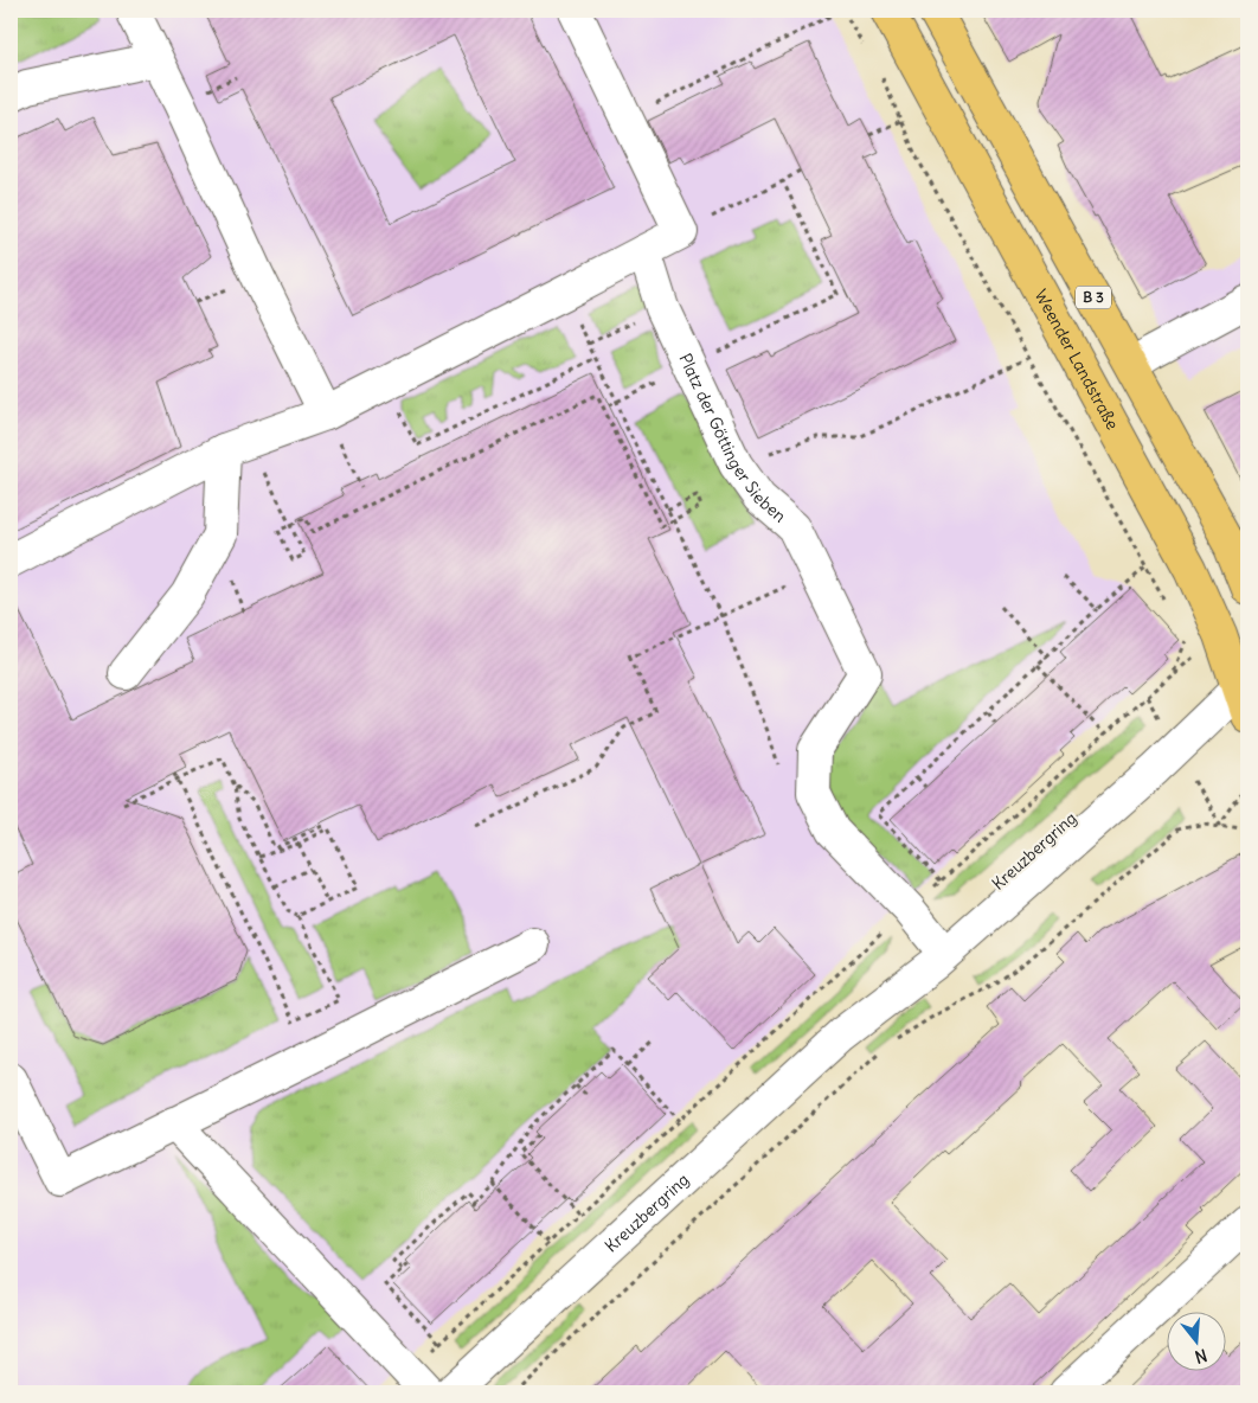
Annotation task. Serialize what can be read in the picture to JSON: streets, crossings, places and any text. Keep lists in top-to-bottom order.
{
  "streets": {
    "main road": ["B 3", "Weender Landstraße"],
    "street": ["Platz der Göttinger Sieben", "Kreuzbergring"]
  },
  "crossings": [
    ["Weender Landstraße", "Kreuzbergring"],
    ["Platz der Göttinger Sieben", "Kreuzbergring"]
  ],
  "north": "bottom"
}
